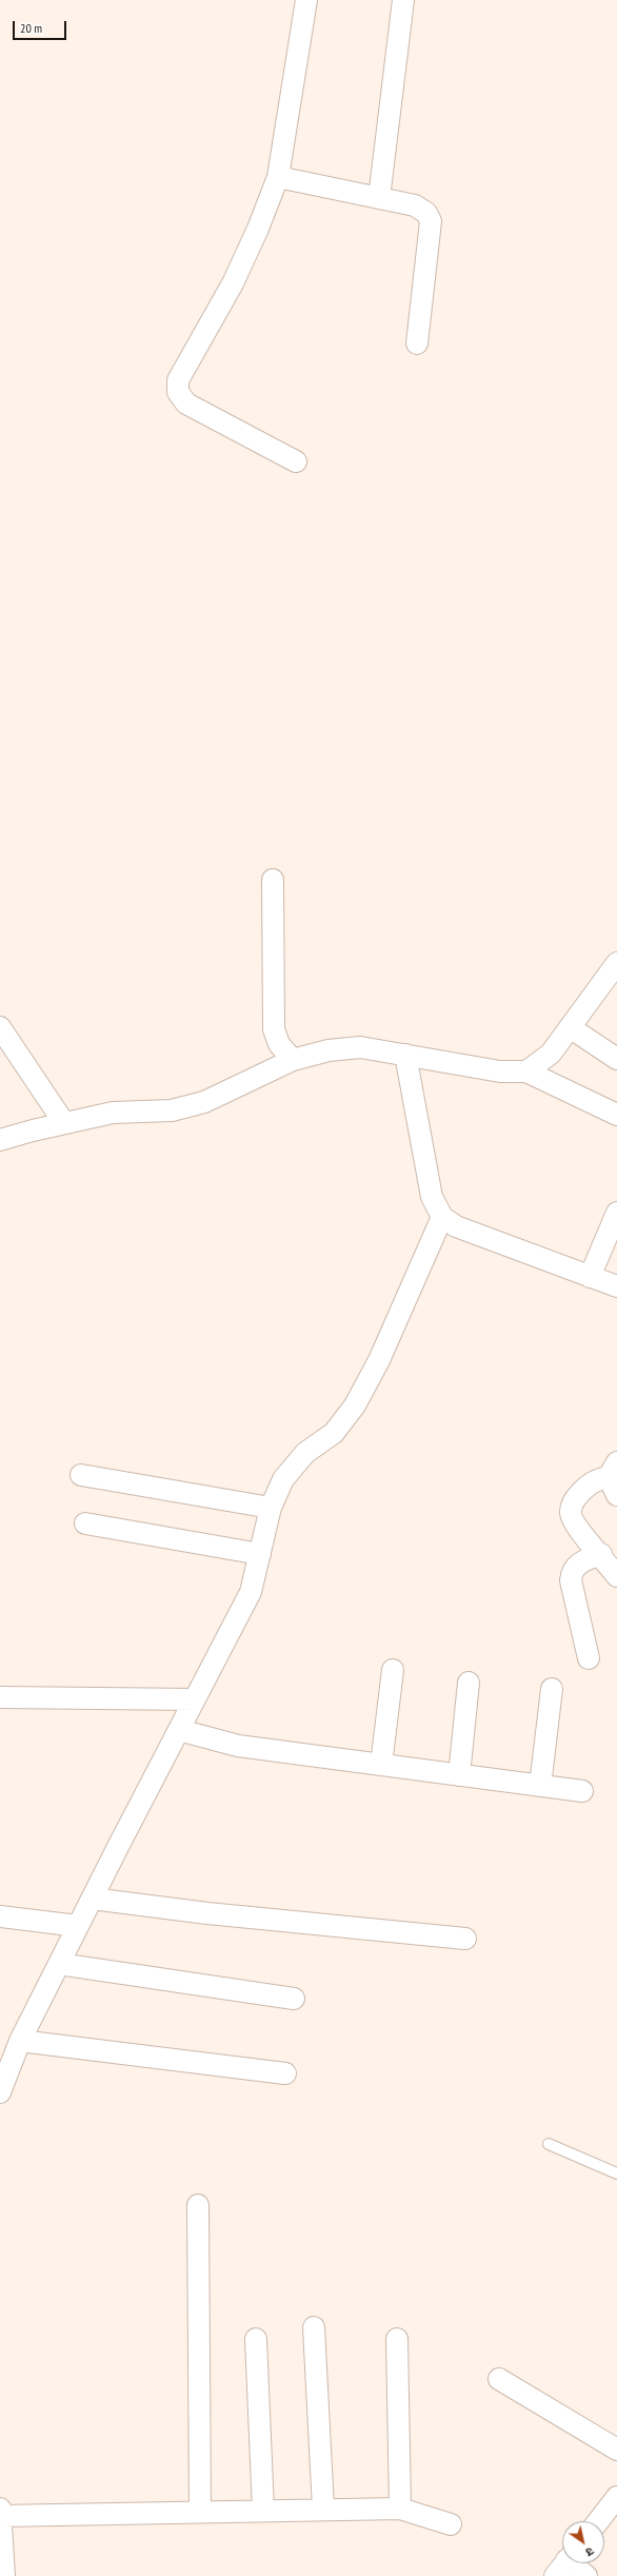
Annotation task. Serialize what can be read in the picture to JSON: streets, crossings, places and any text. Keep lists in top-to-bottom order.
{
  "scale_bar": "20 m",
  "north": "bottom right"
}
